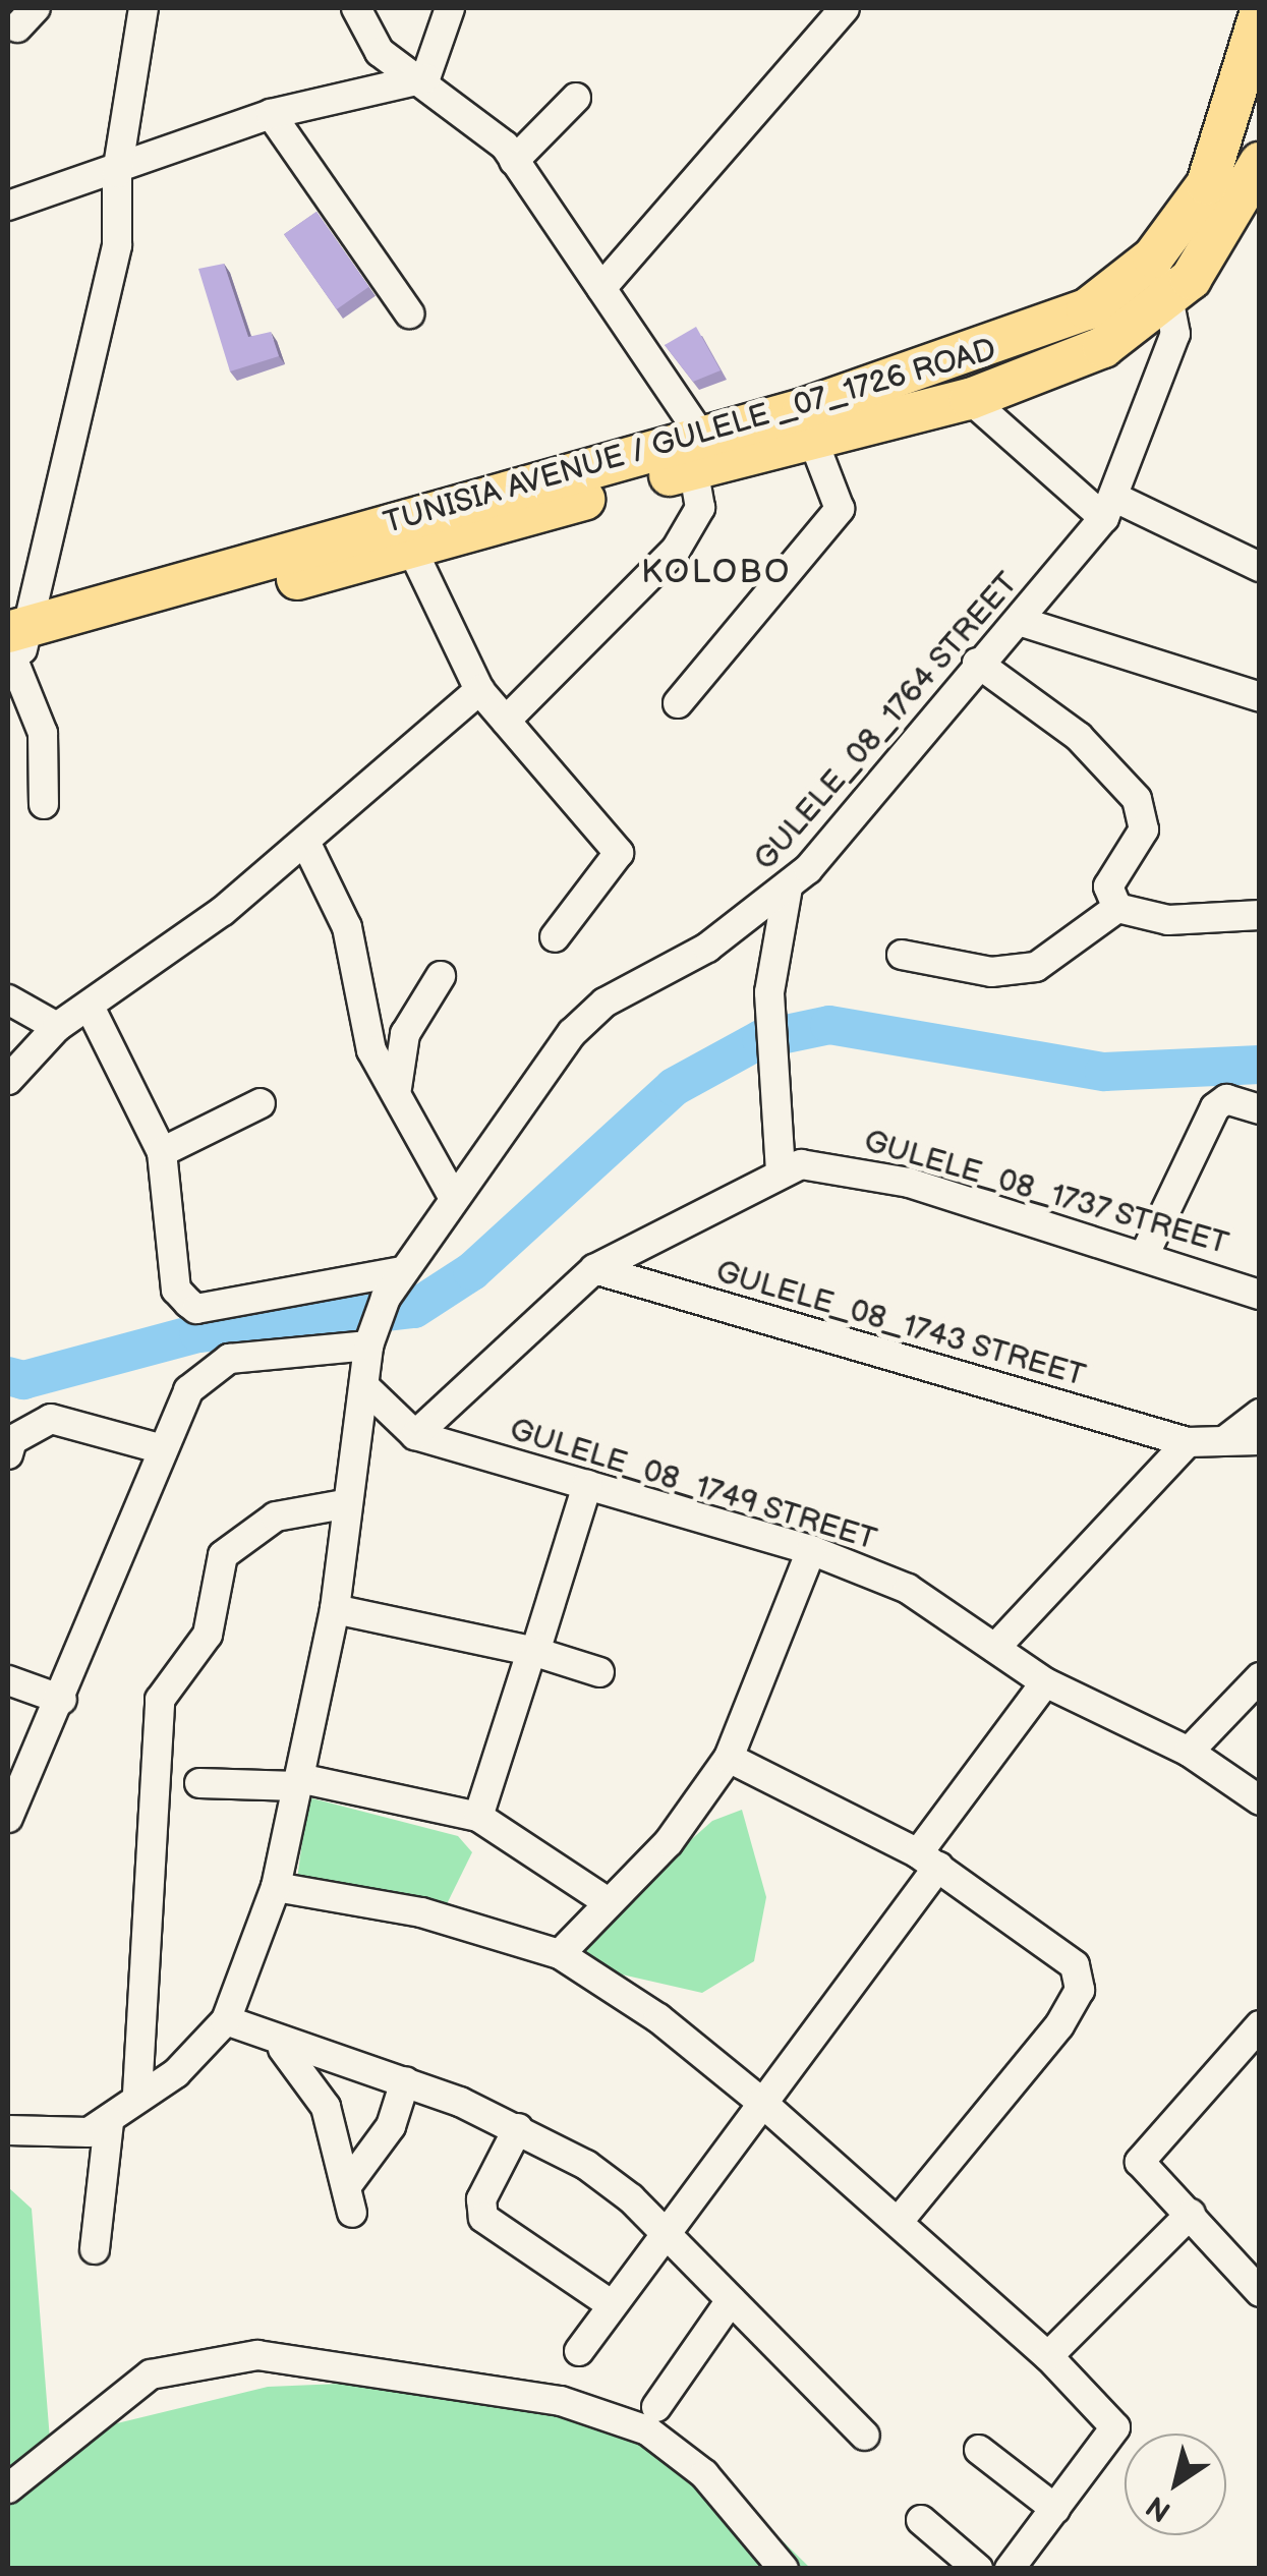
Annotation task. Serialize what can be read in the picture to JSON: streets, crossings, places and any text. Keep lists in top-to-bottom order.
{
  "streets": {
    "highway": ["TUNISIA AVENUE / GULELE _07_1726 ROAD"],
    "street": [
      "GULELE_08_1764 STREET",
      "GULELE_08_1737 STREET",
      "GULELE_08_1743 STREET",
      "GULELE_08_1749 STREET"
    ]
  },
  "crossings": [
    ["TUNISIA AVENUE / GULELE _07_1726 ROAD", "GULELE_08_1764 STREET"],
    ["GULELE_08_1737 STREET", "GULELE_08_1743 STREET"],
    ["GULELE_08_1737 STREET", "GULELE_08_1749 STREET"]
  ],
  "districts": ["KOLOBO"],
  "north": "bottom left"
}
